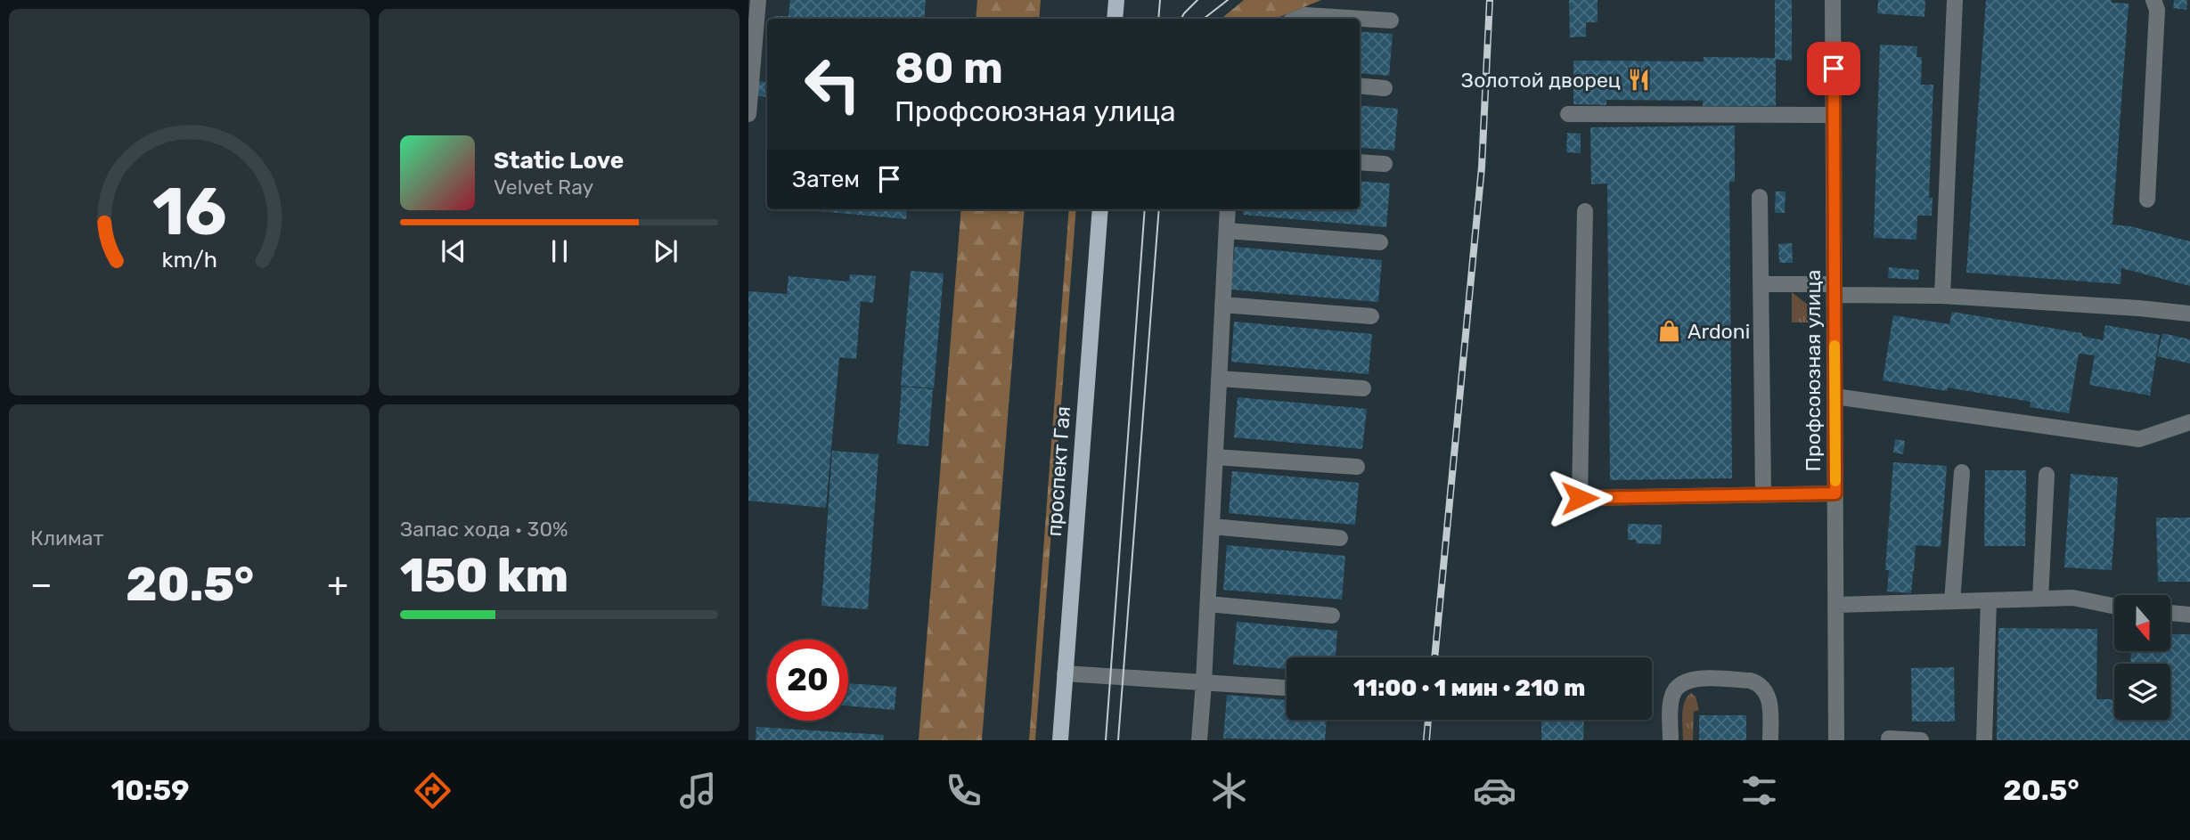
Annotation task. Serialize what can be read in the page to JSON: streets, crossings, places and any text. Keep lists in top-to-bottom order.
{
  "streets": {
    "main road": ["проспект Гая"],
    "street": ["Профсоюзная улица"]
  },
  "places": {
    "restaurant": ["Золотой дворец"],
    "shop": ["Ardoni"]
  },
  "north": "bottom",
  "page": {
    "turn": ["80 m", "Профсоюзная улица"],
    "song": ["Static Love", "Velvet Ray"],
    "then": "Затем",
    "tile": [
      "Климат",
      ["Запас хода · 30%", "150 km"]
    ],
    "heat": ["−", "20.5°", "+"],
    "limit": "20",
    "trip": "11:00 · 1 мин · 210 m",
    "tabs": ["10:59", "20.5°"],
    "gauge": ["16", "km/h"]
  }
}
